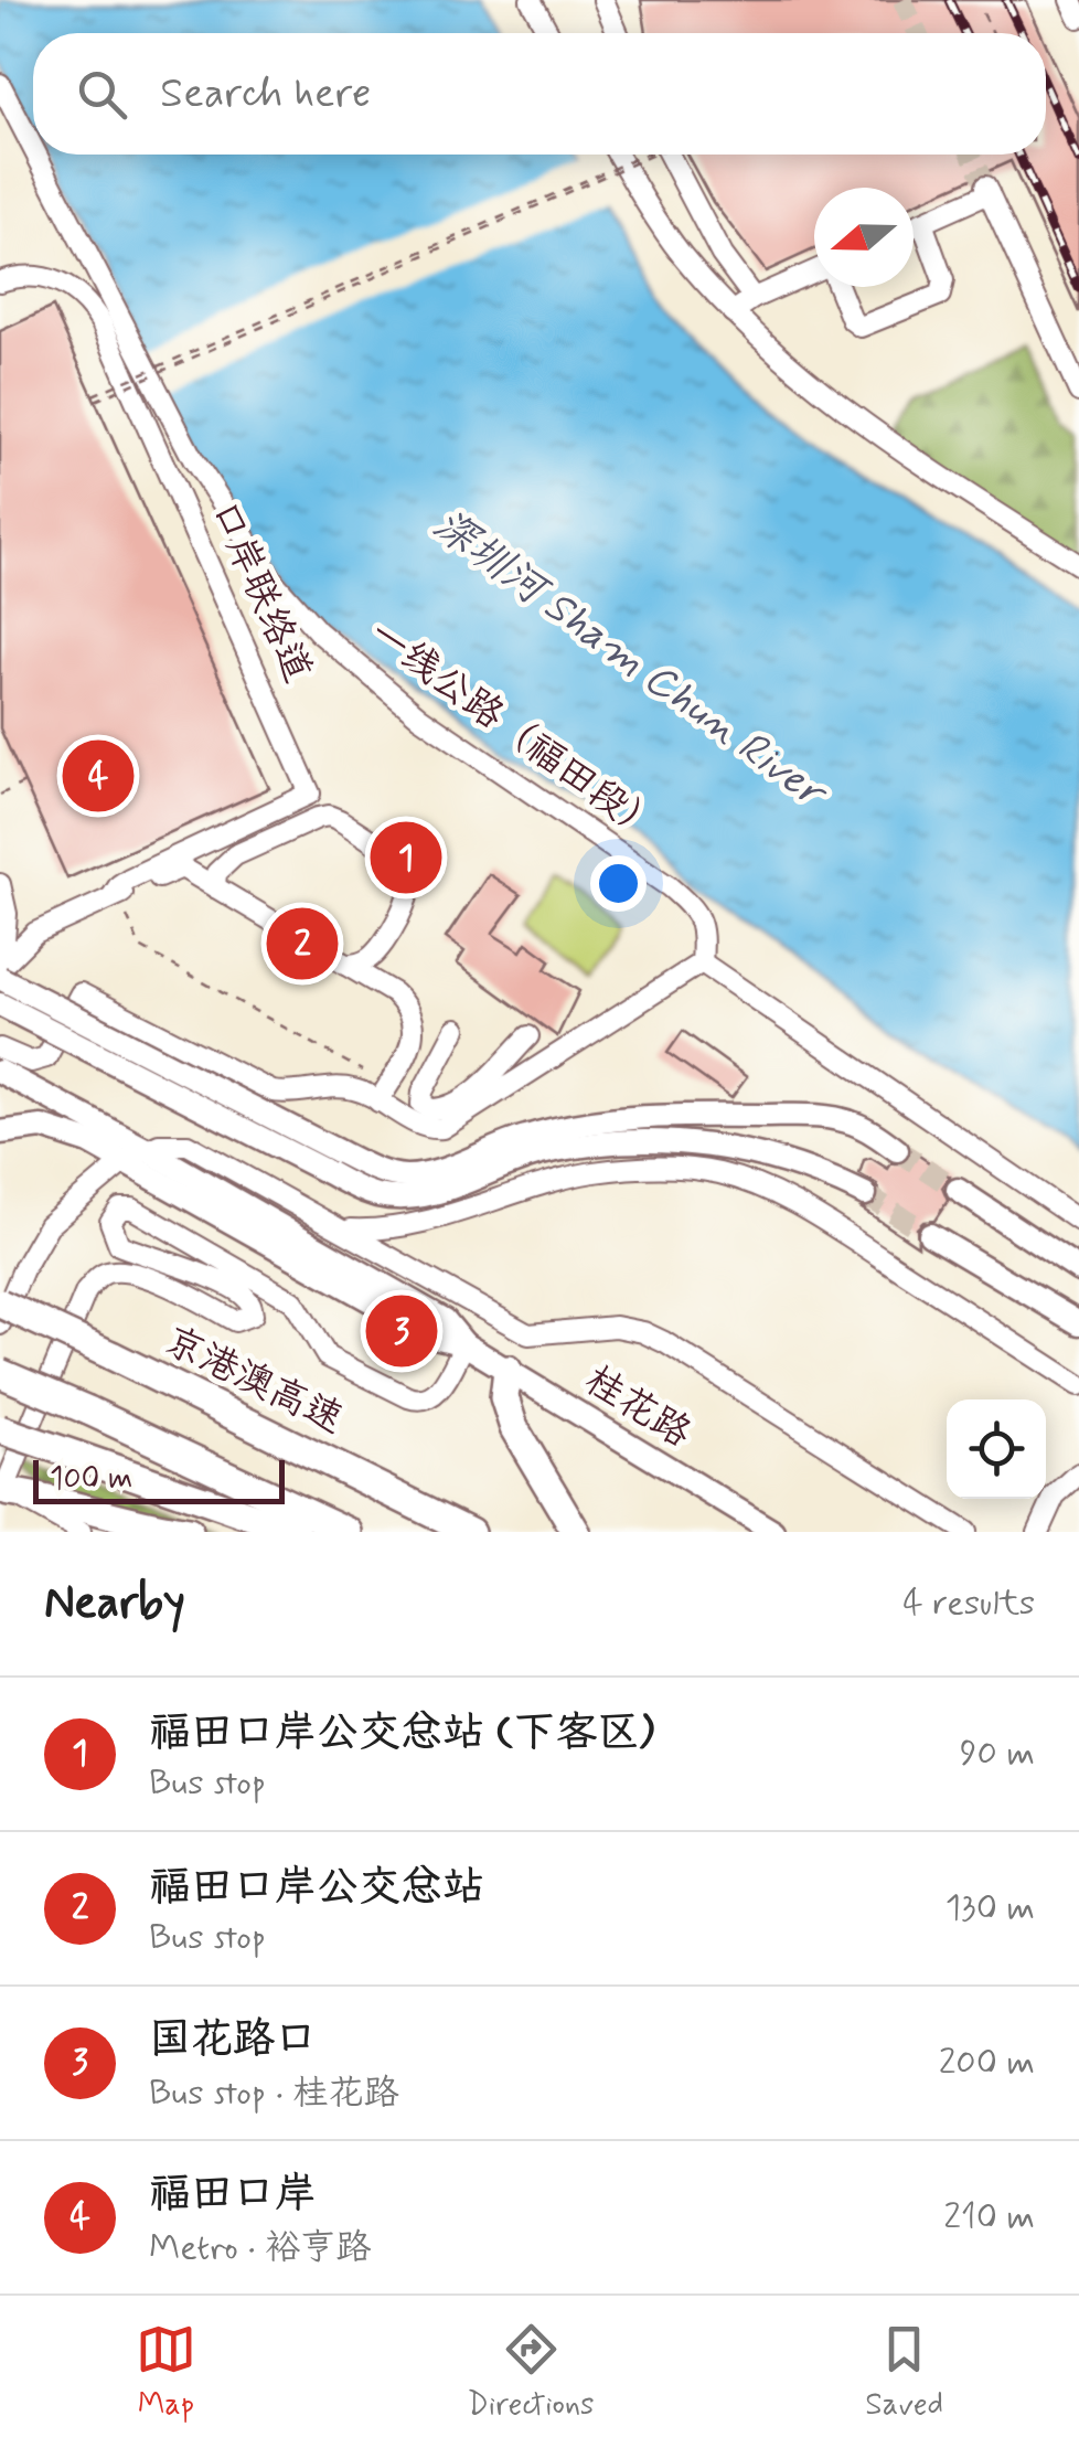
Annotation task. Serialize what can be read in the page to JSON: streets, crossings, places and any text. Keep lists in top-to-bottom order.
{
  "streets": {
    "highway": ["京港澳高速"],
    "main road": ["桂花路"],
    "street": ["口岸联络道", "一线公路（福田段）"]
  },
  "water": ["深圳河 Sham Chun River"],
  "scale_bar": "100 m",
  "north": "left",
  "page": {
    "search": "Search here",
    "pins": [
      "4",
      "1",
      "2",
      "3"
    ],
    "scale": "100 m",
    "heading": ["Nearby", "4 results"],
    "list": [
      {
        "mark": "1",
        "name": "福田口岸公交总站 (下客区)",
        "note": "Bus stop",
        "value": "90 m"
      },
      {
        "mark": "2",
        "name": "福田口岸公交总站",
        "note": "Bus stop",
        "value": "130 m"
      },
      {
        "mark": "3",
        "name": "国花路口",
        "note": "Bus stop · 桂花路",
        "value": "200 m"
      },
      {
        "mark": "4",
        "name": "福田口岸",
        "note": "Metro · 裕亨路",
        "value": "210 m"
      }
    ],
    "nav": ["Map", "Directions", "Saved"]
  }
}
